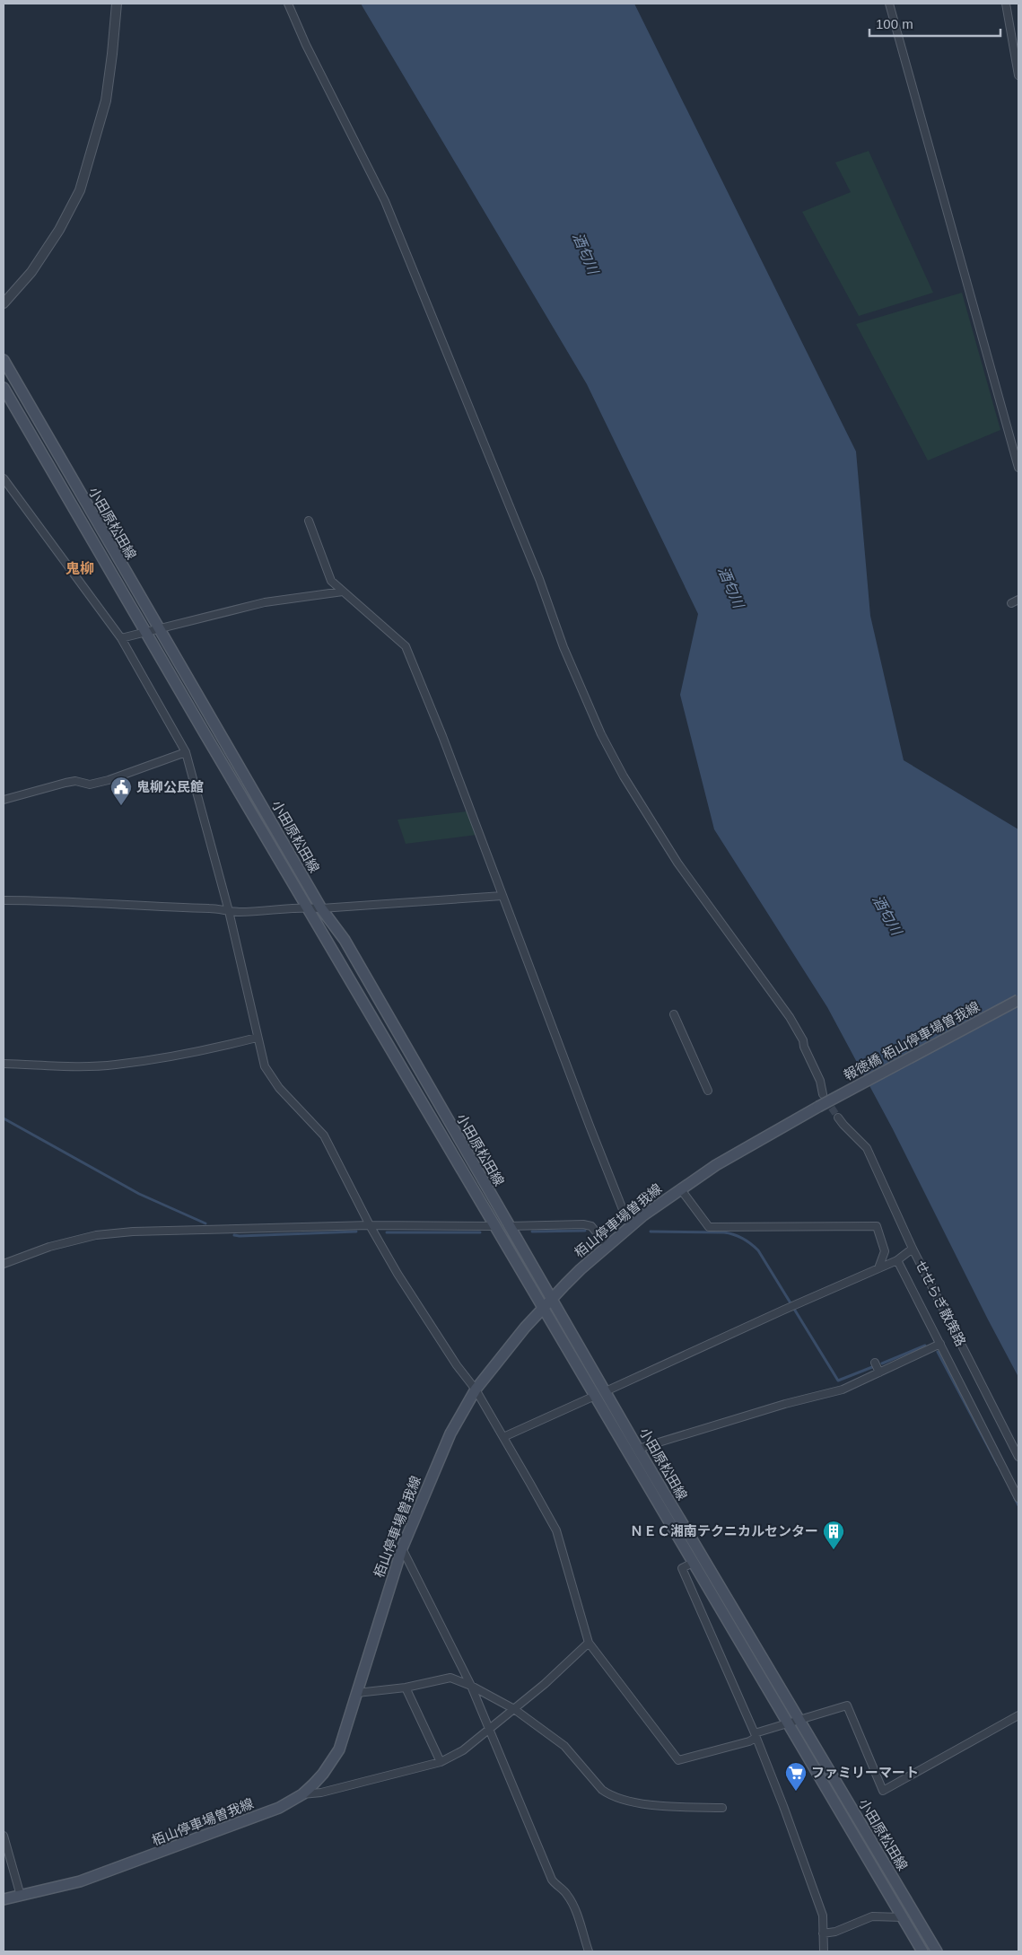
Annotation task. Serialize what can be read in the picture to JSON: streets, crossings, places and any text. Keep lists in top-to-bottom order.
{
  "streets": {
    "main road": ["小田原松田線", "報徳橋 栢山停車場曽我線", "栢山停車場曽我線"],
    "street": ["せせらぎ散策路"]
  },
  "crossings": [
    ["小田原松田線", "栢山停車場曽我線"],
    ["報徳橋 栢山停車場曽我線", "栢山停車場曽我線"]
  ],
  "districts": ["鬼柳"],
  "water": ["酒匂川"],
  "places": {
    "public building": ["鬼柳公民館"],
    "building": ["ＮＥＣ湘南テクニカルセンター"],
    "supermarket": ["ファミリーマート"]
  },
  "scale_bar": "100 m"
}
